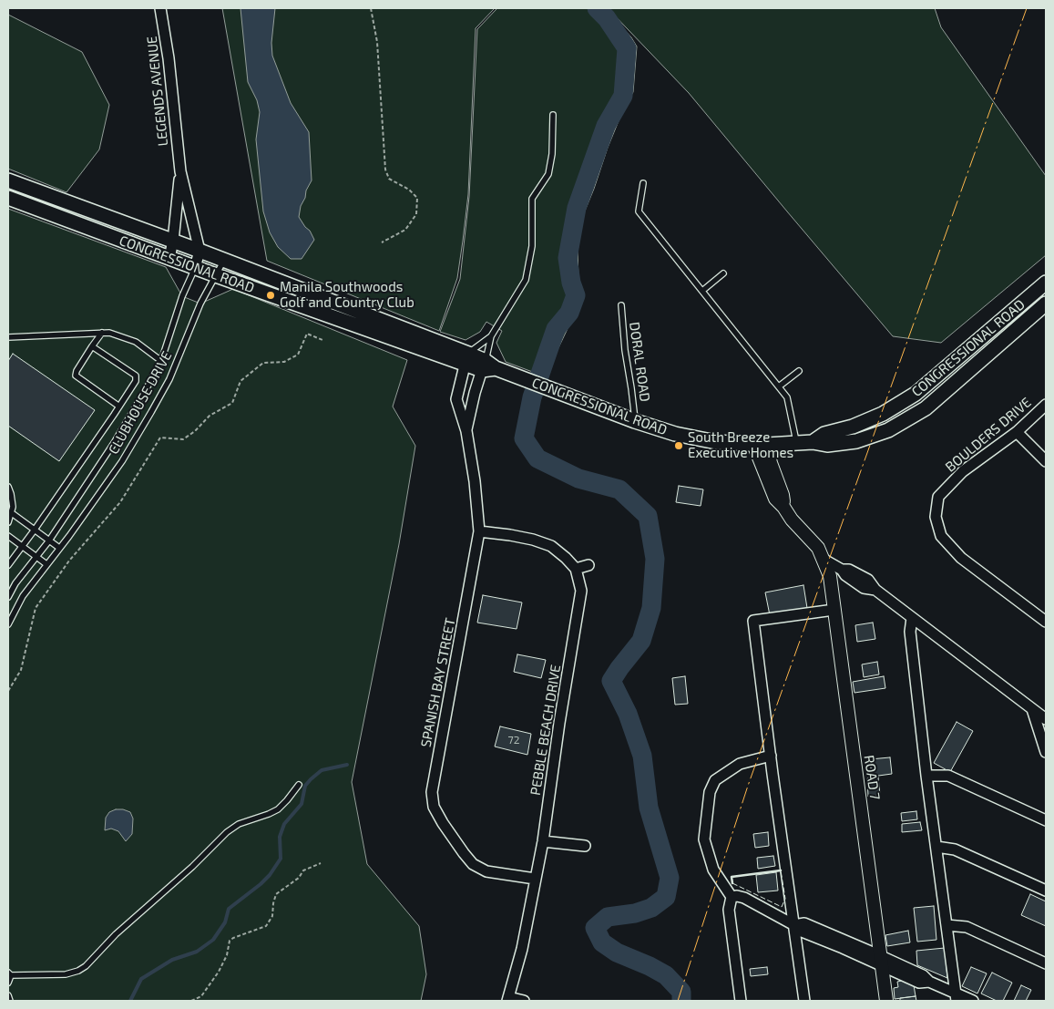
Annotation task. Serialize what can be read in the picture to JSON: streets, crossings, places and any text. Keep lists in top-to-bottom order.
{
  "streets": {
    "main road": ["CONGRESSIONAL ROAD"],
    "street": [
      "LEGENDS AVENUE",
      "BOULDERS DRIVE",
      "SPANISH BAY STREET",
      "PEBBLE BEACH DRIVE",
      "ROAD 7"
    ],
    "lane": ["DORAL ROAD", "CLUBHOUSE DRIVE"]
  },
  "crossings": [
    ["LEGENDS AVENUE", "CONGRESSIONAL ROAD"],
    ["CONGRESSIONAL ROAD", "DORAL ROAD"],
    ["CONGRESSIONAL ROAD", "CLUBHOUSE DRIVE"],
    ["CONGRESSIONAL ROAD", "SPANISH BAY STREET"],
    ["CONGRESSIONAL ROAD", "ROAD 7"],
    ["SPANISH BAY STREET", "PEBBLE BEACH DRIVE"]
  ],
  "places": ["Manila Southwoods Golf and Country Club", "South Breeze Executive Homes"],
  "house_numbers": ["72"]
}
